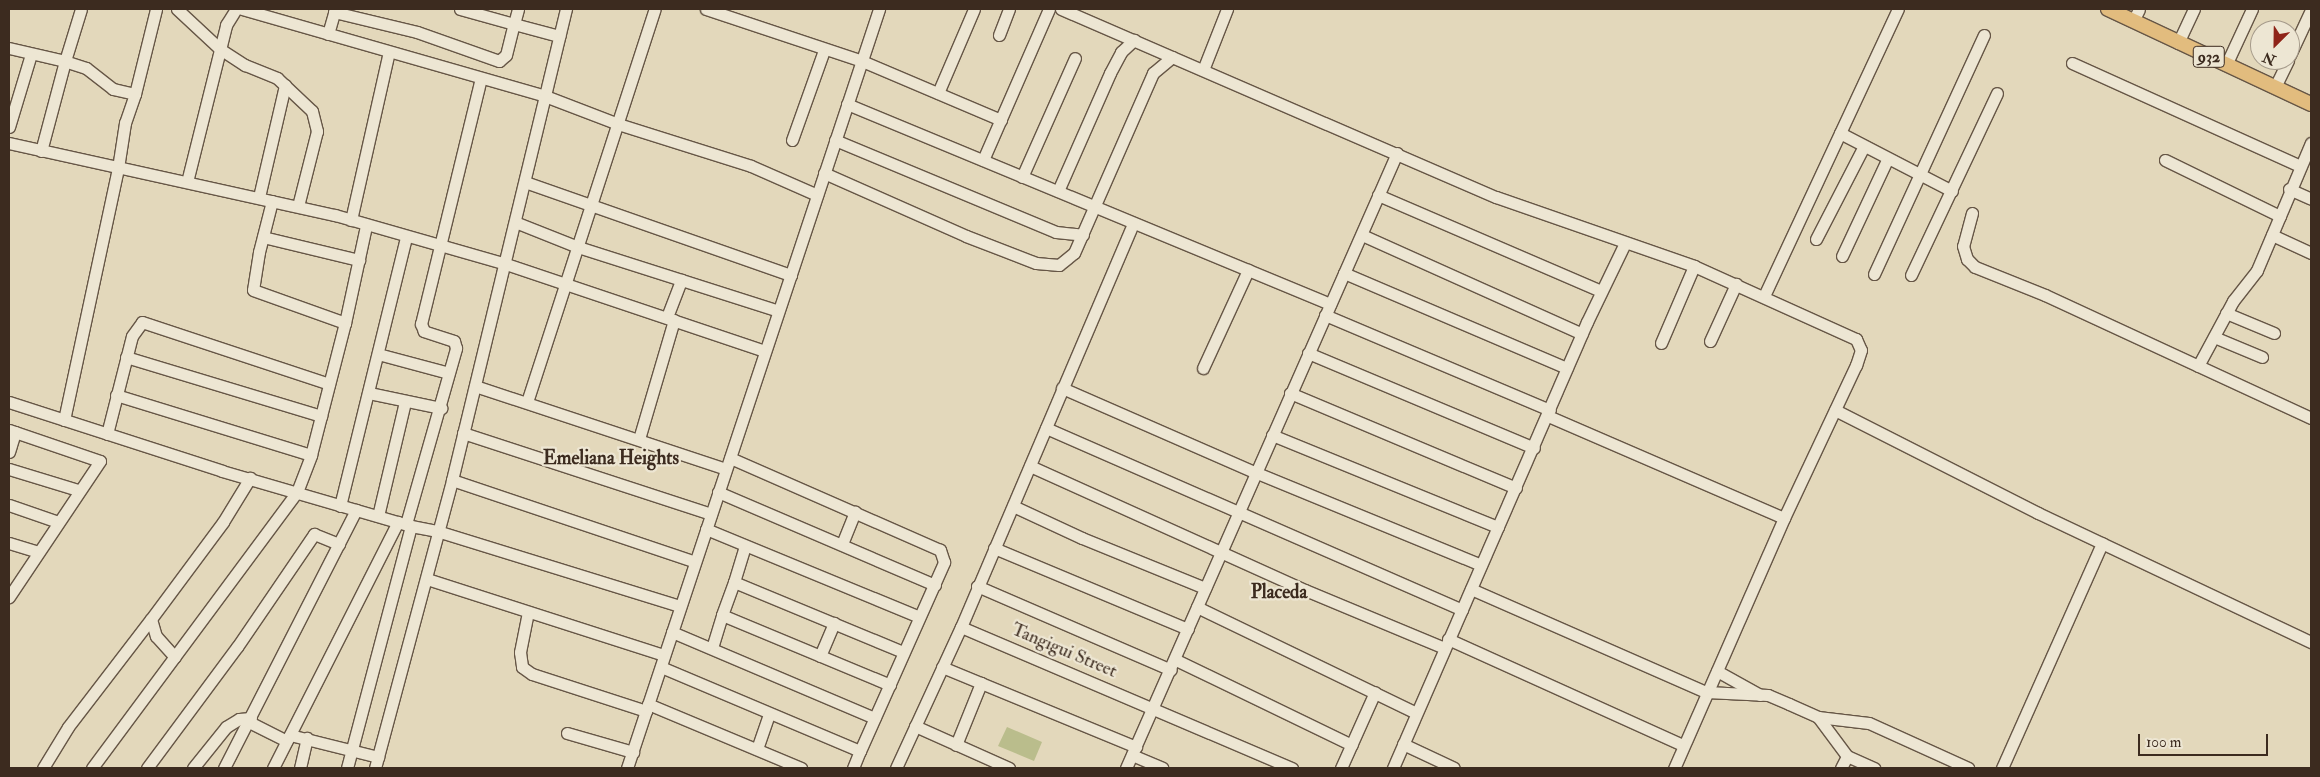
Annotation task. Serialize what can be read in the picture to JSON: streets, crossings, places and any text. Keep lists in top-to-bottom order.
{
  "streets": {
    "main road": ["932"],
    "street": ["Tangigui Street"]
  },
  "districts": ["Emeliana Heights", "Placeda"],
  "scale_bar": "100 m",
  "north": "bottom left"
}
